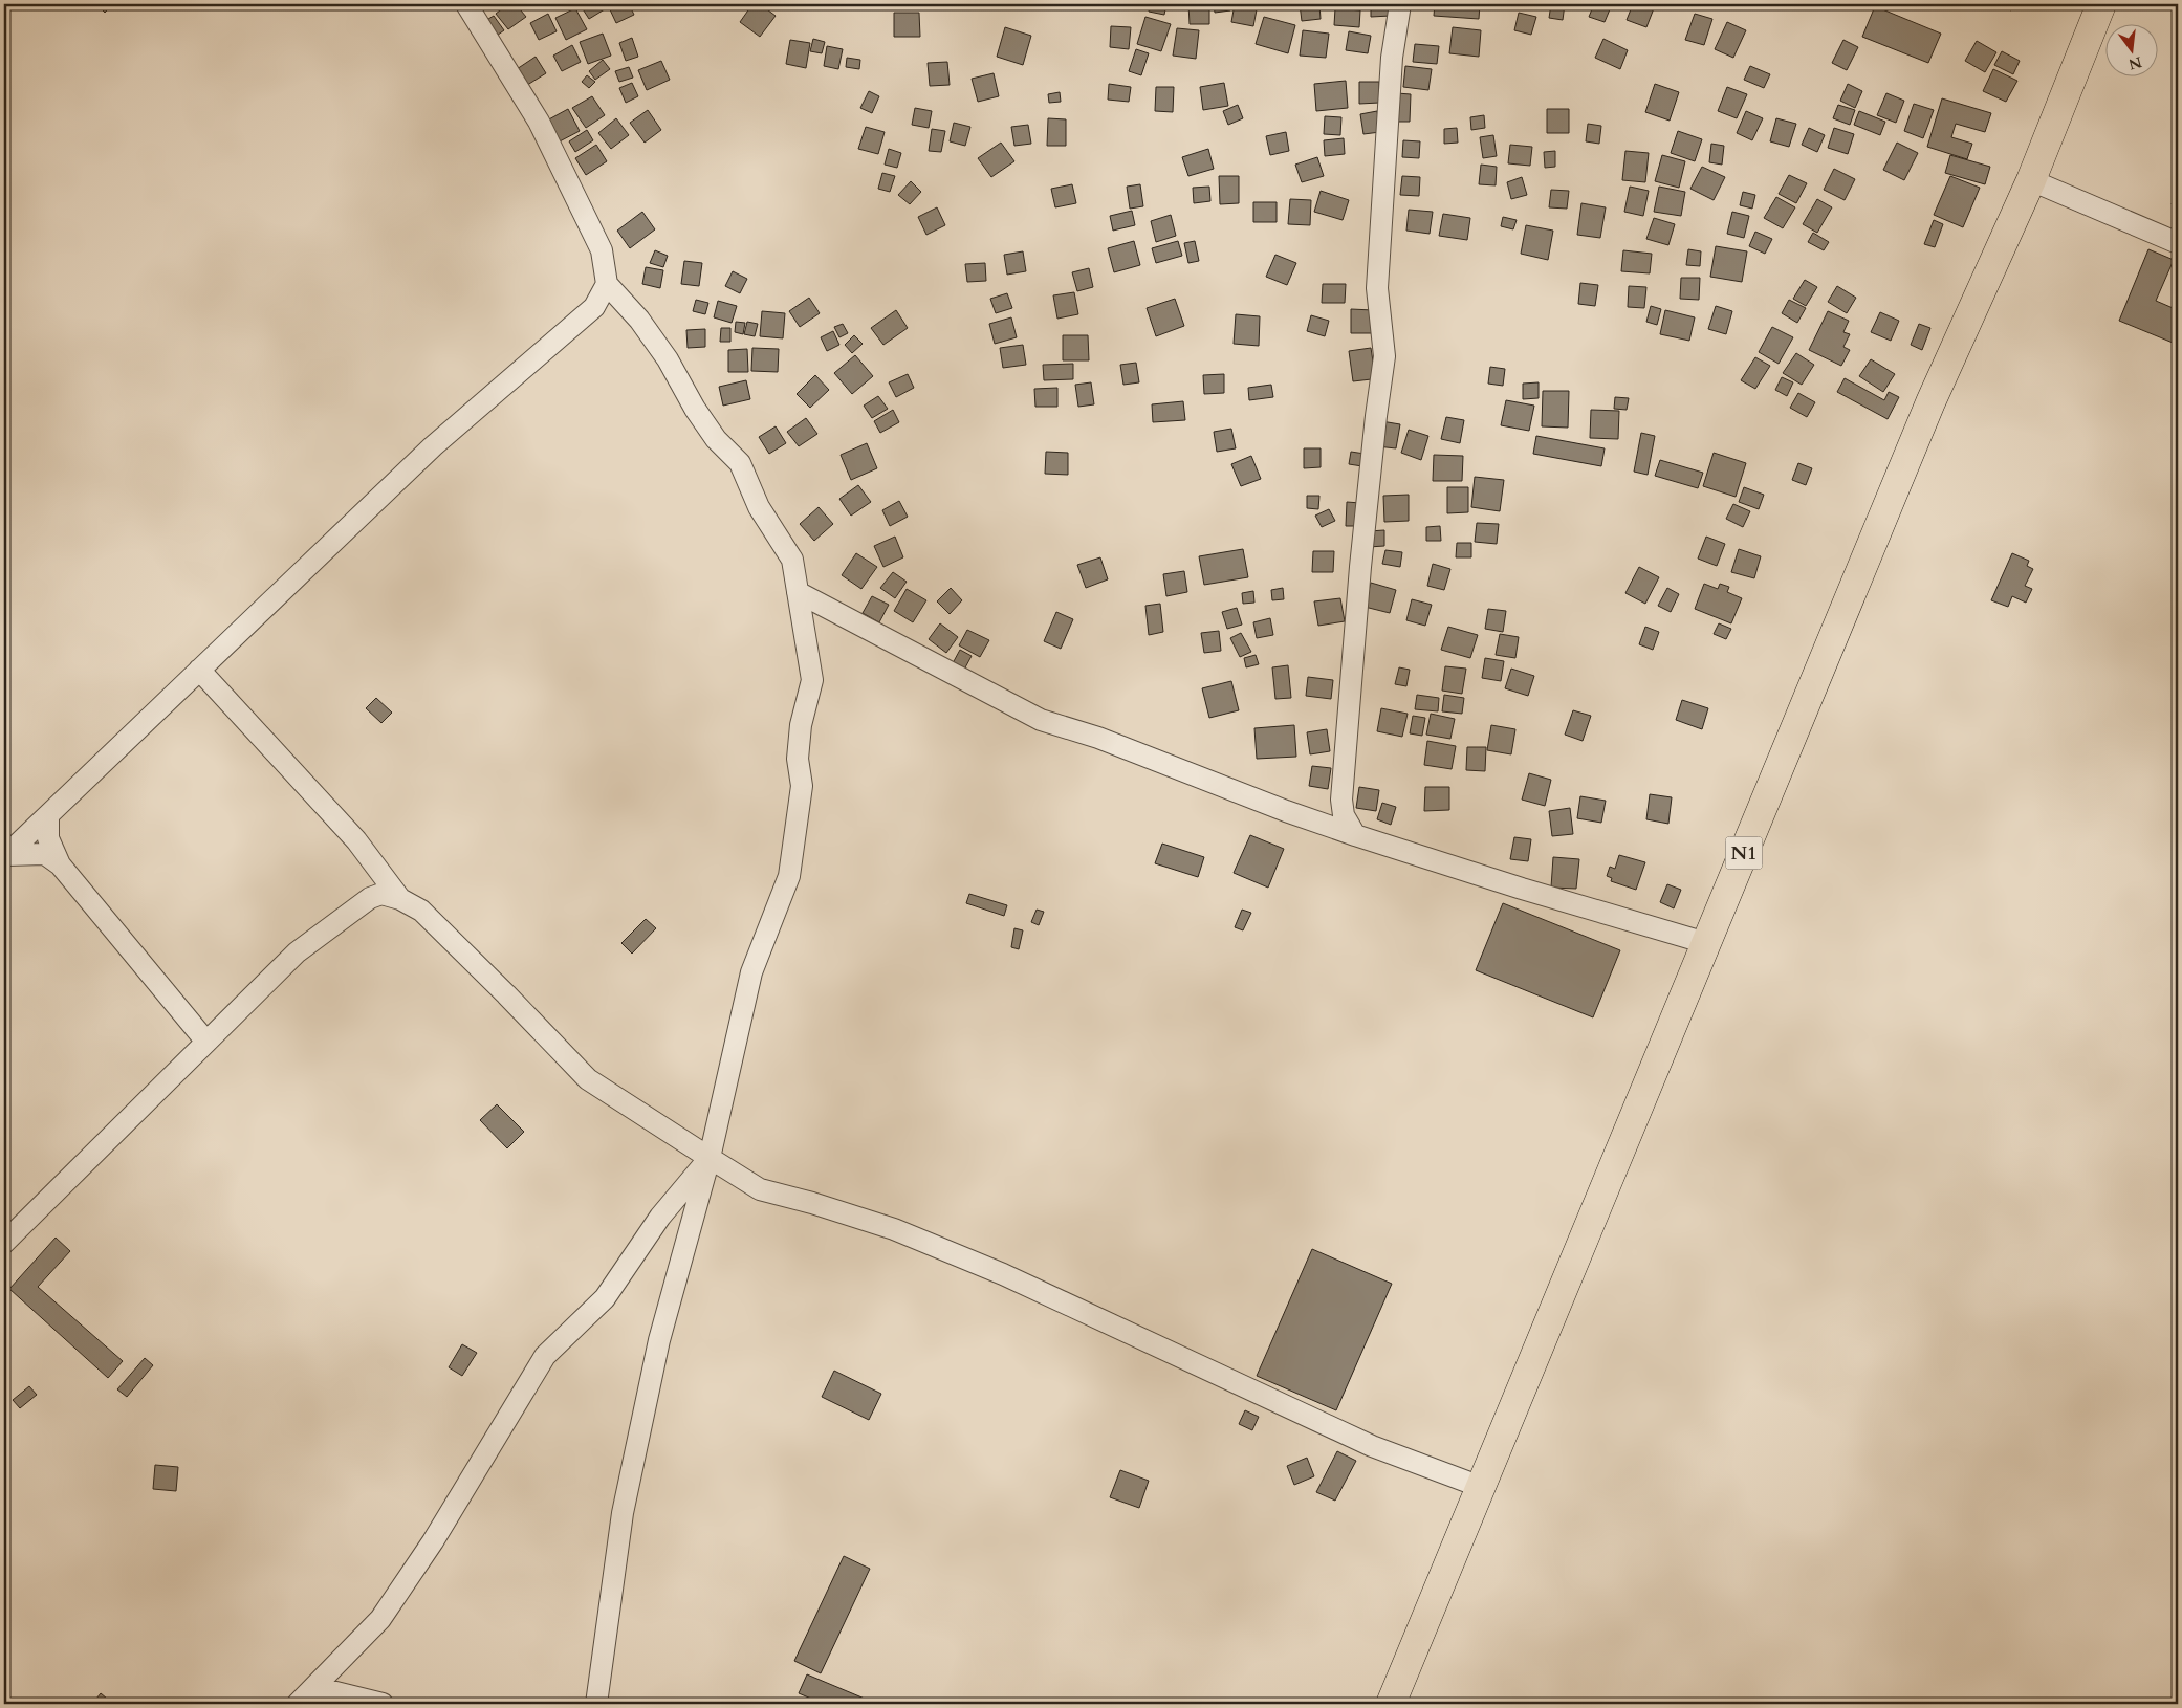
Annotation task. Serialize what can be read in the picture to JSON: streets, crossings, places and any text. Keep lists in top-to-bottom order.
{
  "streets": {
    "highway": ["N1"]
  },
  "north": "bottom"
}
